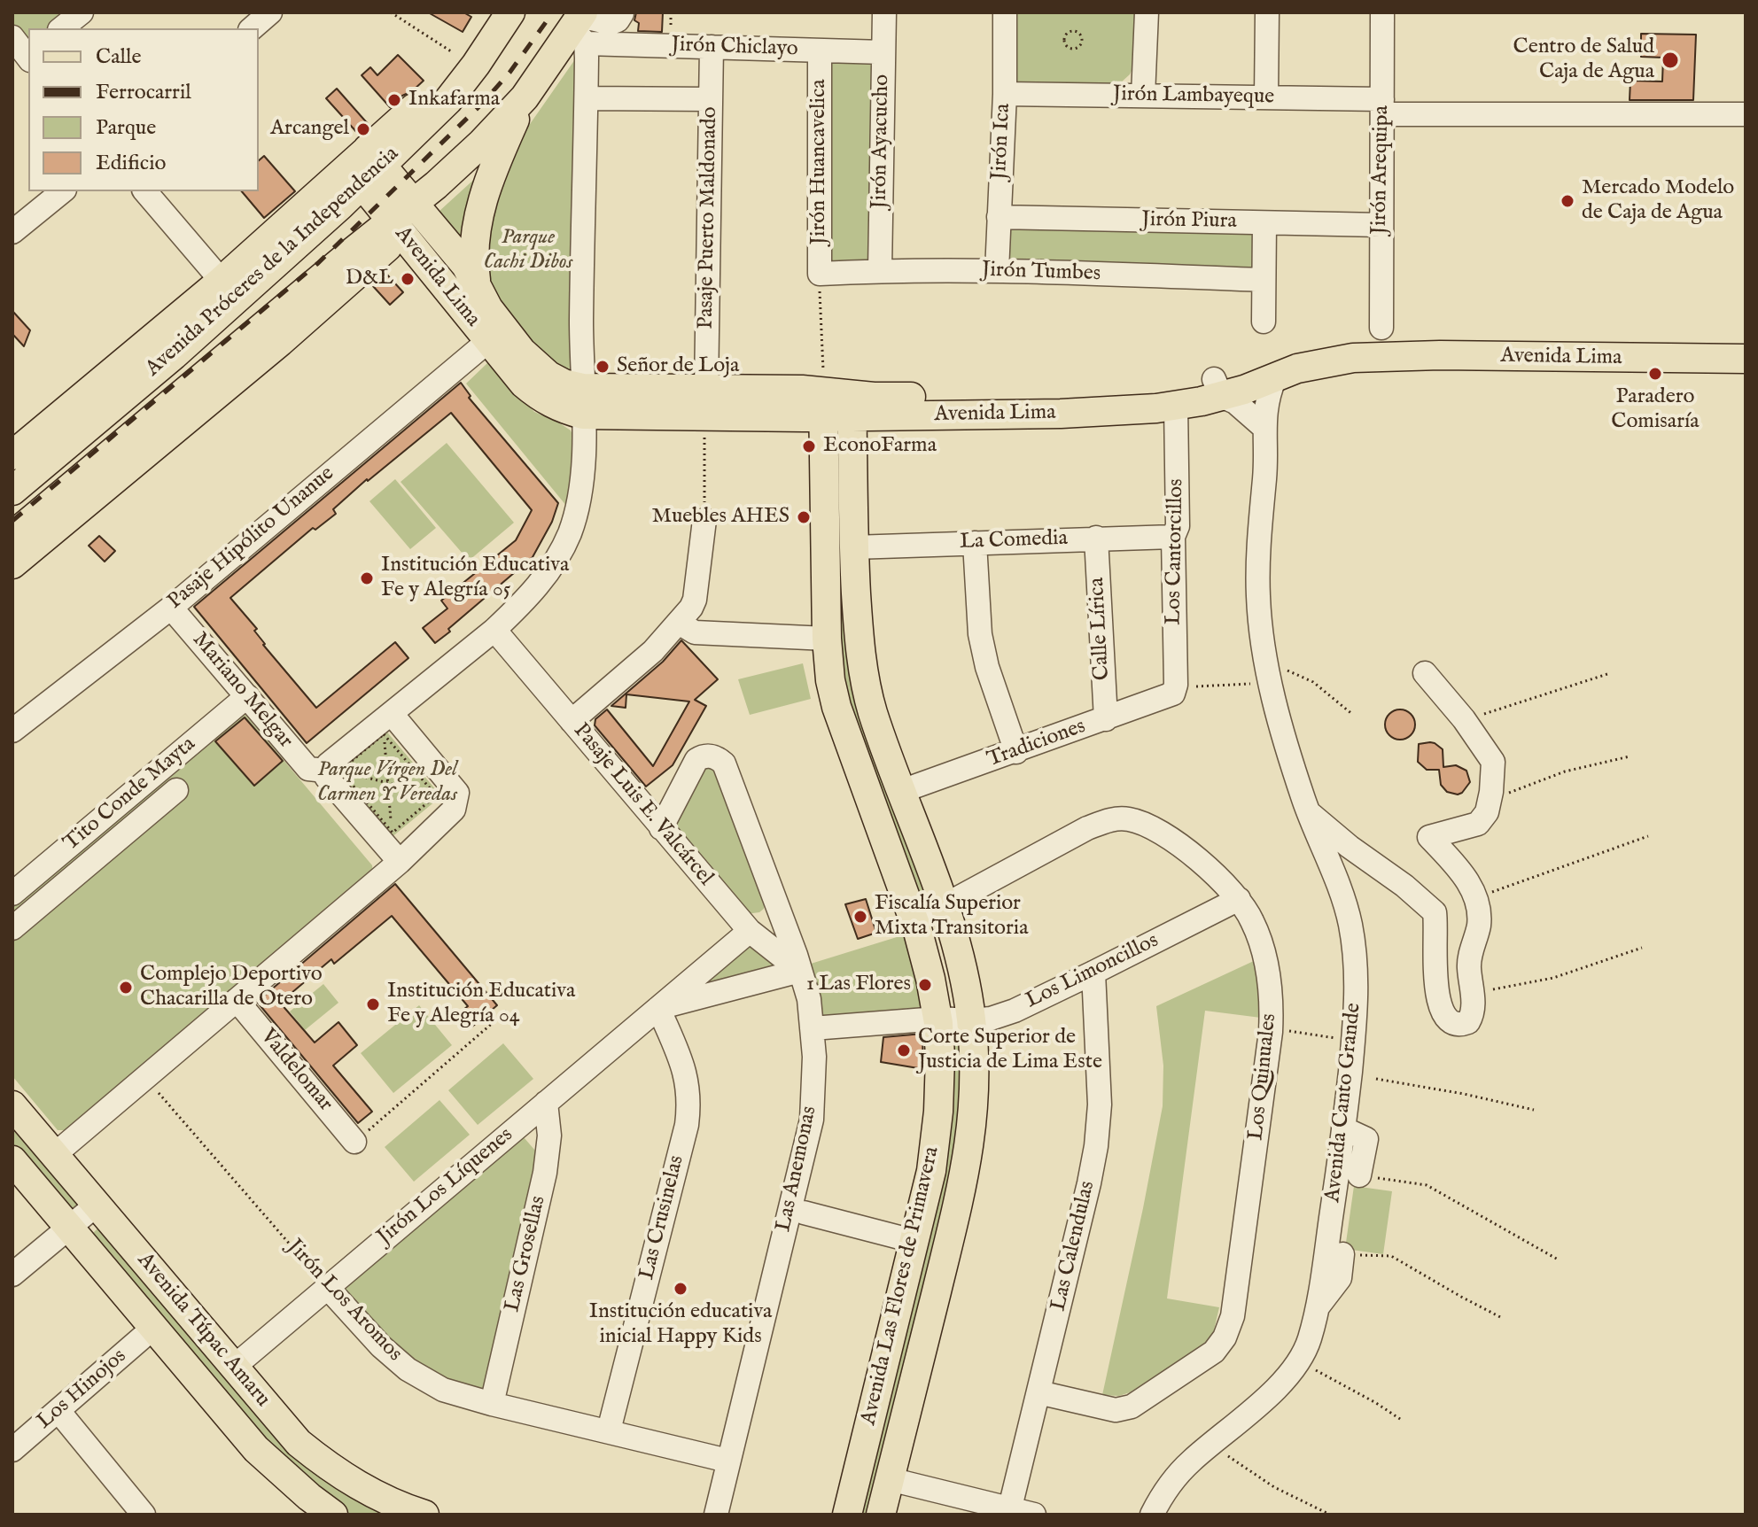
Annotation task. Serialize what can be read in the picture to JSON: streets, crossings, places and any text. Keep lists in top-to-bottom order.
{
  "streets": {
    "main road": [
      "Avenida Próceres de la Independencia",
      "Avenida Lima",
      "Avenida Las Flores de Primavera",
      "Avenida Túpac Amaru"
    ],
    "street": [
      "Jirón Chiclayo",
      "Jirón Lambayeque",
      "Jirón Ayacucho",
      "Jirón Ica",
      "Jirón Huancavelica",
      "Jirón Arequipa",
      "Pasaje Puerto Maldonado",
      "Jirón Piura",
      "Jirón Tumbes",
      "Pasaje Hipólito Unanue",
      "La Comedia",
      "Los Cantorcillos",
      "Calle Lírica",
      "Mariano Melgar",
      "Tradiciones",
      "Tito Conde Mayta",
      "Pasaje Luis E. Valcárcel",
      "Los Limoncillos",
      "Valdelomar",
      "Los Quinuales",
      "Avenida Canto Grande",
      "Las Anemonas",
      "Jirón Los Líquenes",
      "Las Crusinelas",
      "Las Calendulas",
      "Las Grosellas",
      "Jirón Los Aromos",
      "Los Hinojos"
    ]
  },
  "crossings": [
    ["Jirón Chiclayo", "Jirón Ayacucho"],
    ["Jirón Chiclayo", "Jirón Huancavelica"],
    ["Jirón Chiclayo", "Pasaje Puerto Maldonado"],
    ["Jirón Chiclayo", "Avenida Próceres de la Independencia"],
    ["Jirón Lambayeque", "Jirón Ica"],
    ["Jirón Lambayeque", "Jirón Arequipa"],
    ["Jirón Ayacucho", "Jirón Tumbes"],
    ["Jirón Ica", "Jirón Piura"],
    ["Jirón Ica", "Jirón Tumbes"],
    ["Jirón Huancavelica", "Jirón Tumbes"],
    ["Jirón Arequipa", "Jirón Piura"],
    ["Jirón Arequipa", "Avenida Lima"],
    ["Pasaje Puerto Maldonado", "Avenida Lima"],
    ["Avenida Próceres de la Independencia", "Avenida Lima"],
    ["Avenida Lima", "Pasaje Hipólito Unanue"],
    ["Avenida Lima", "Los Cantorcillos"],
    ["Avenida Lima", "Avenida Canto Grande"],
    ["Avenida Lima", "Avenida Las Flores de Primavera"],
    ["Pasaje Hipólito Unanue", "Mariano Melgar"],
    ["La Comedia", "Los Cantorcillos"],
    ["La Comedia", "Calle Lírica"],
    ["La Comedia", "Avenida Las Flores de Primavera"],
    ["Los Cantorcillos", "Tradiciones"],
    ["Calle Lírica", "Tradiciones"],
    ["Mariano Melgar", "Tito Conde Mayta"],
    ["Tradiciones", "Avenida Las Flores de Primavera"],
    ["Pasaje Luis E. Valcárcel", "Las Anemonas"],
    ["Pasaje Luis E. Valcárcel", "Jirón Los Líquenes"],
    ["Los Limoncillos", "Los Quinuales"],
    ["Los Limoncillos", "Las Anemonas"],
    ["Los Limoncillos", "Las Calendulas"],
    ["Los Limoncillos", "Avenida Las Flores de Primavera"],
    ["Los Quinuales", "Las Calendulas"],
    ["Los Quinuales", "Avenida Las Flores de Primavera"],
    ["Las Anemonas", "Jirón Los Líquenes"],
    ["Las Anemonas", "Jirón Los Aromos"],
    ["Jirón Los Líquenes", "Las Crusinelas"],
    ["Jirón Los Líquenes", "Las Grosellas"],
    ["Jirón Los Líquenes", "Jirón Los Aromos"],
    ["Jirón Los Líquenes", "Avenida Túpac Amaru"],
    ["Las Crusinelas", "Jirón Los Aromos"],
    ["Las Grosellas", "Jirón Los Aromos"],
    ["Avenida Túpac Amaru", "Los Hinojos"]
  ],
  "parks": ["Parque Cachi Dibos", "Parque Vírgen Del Carmen Y Veredas"],
  "places": [
    "Centro de Salud Caja de Agua",
    "Inkafarma",
    "Arcangel",
    "Mercado Modelo de Caja de Agua",
    "D&L",
    "Señor de Loja",
    "Paradero Comisaría",
    "EconoFarma",
    "Muebles AHES",
    "Institución Educativa Fe y Alegría 05",
    "Fiscalía Superior Mixta Transitoria",
    "1 Las Flores",
    "Complejo Deportivo Chacarilla de Otero",
    "Institución Educativa Fe y Alegría 04",
    "Corte Superior de Justicia de Lima Este",
    "Institución educativa inicial Happy Kids"
  ],
  "legend": [
    "Calle",
    "Ferrocarril",
    "Parque",
    "Edificio"
  ]
}
